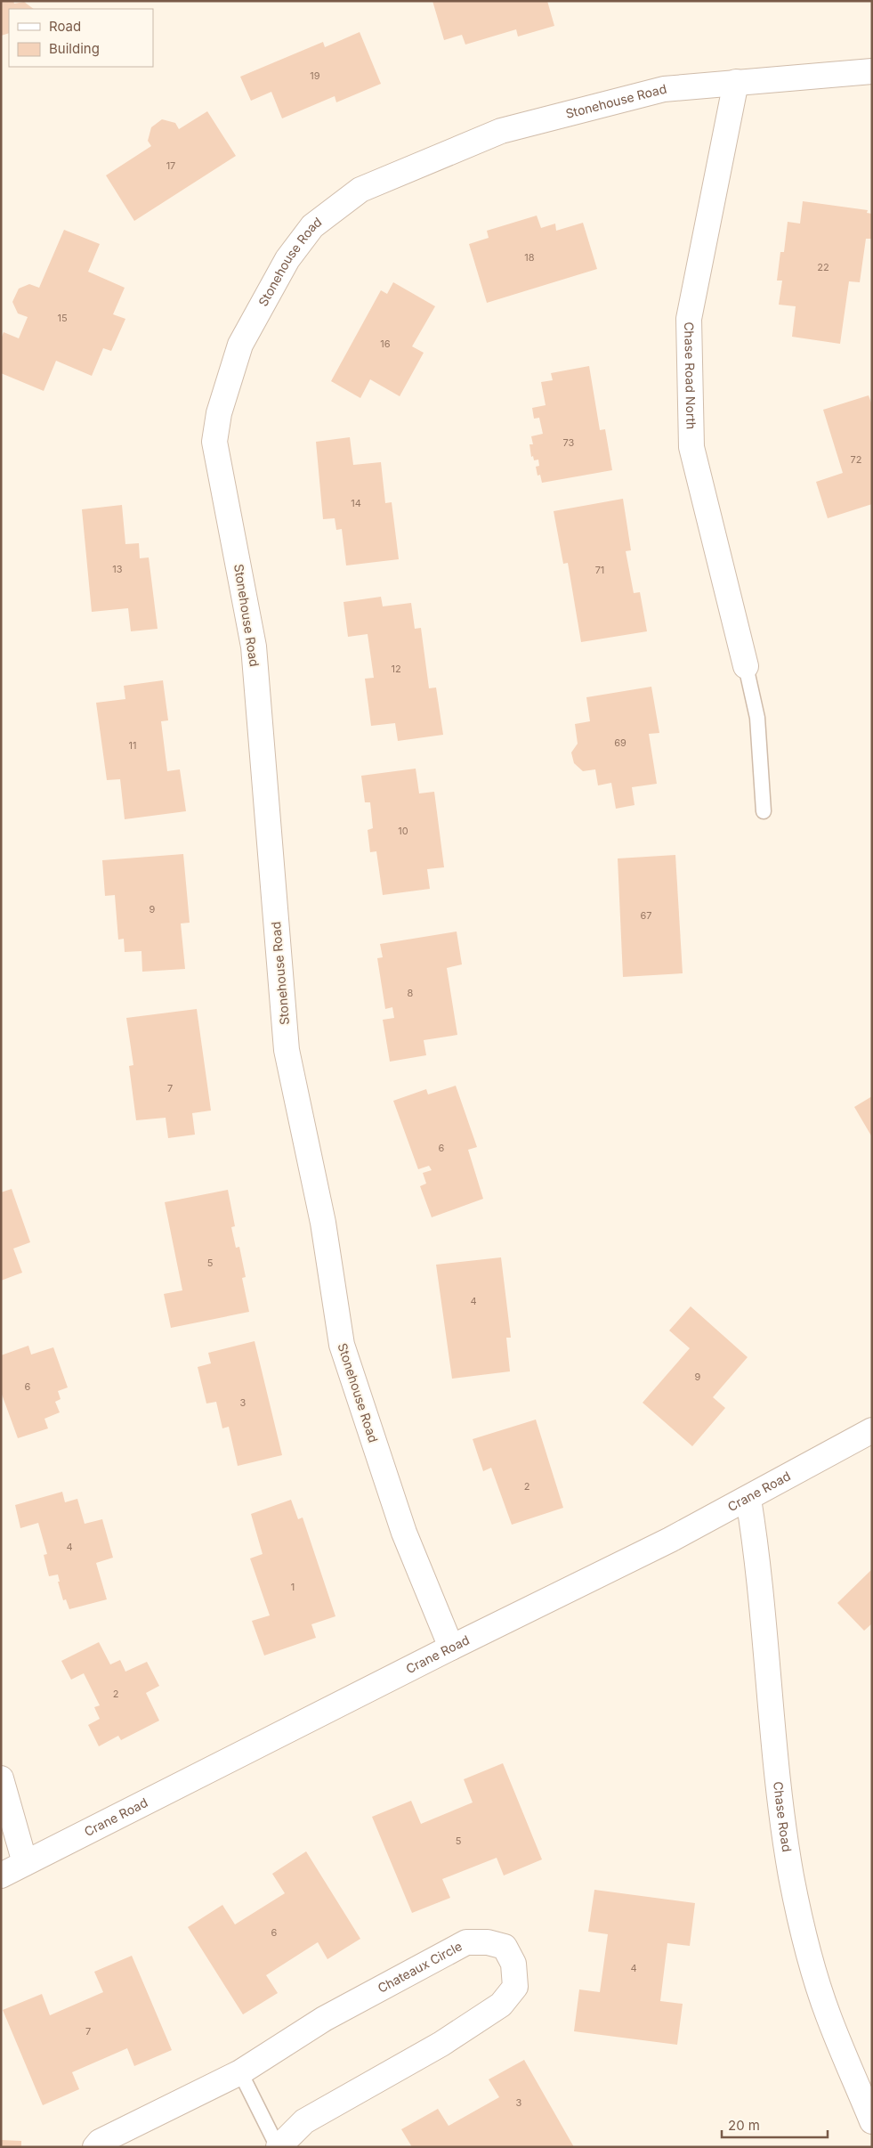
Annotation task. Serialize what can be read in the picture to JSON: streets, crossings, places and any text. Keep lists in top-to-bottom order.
{
  "streets": {
    "street": [
      "Stonehouse Road",
      "Chase Road North",
      "Crane Road",
      "Chase Road",
      "Chateaux Circle"
    ]
  },
  "crossings": [
    ["Stonehouse Road", "Chase Road North"],
    ["Stonehouse Road", "Crane Road"],
    ["Crane Road", "Chase Road"]
  ],
  "house_numbers": [
    "19",
    "17",
    "18",
    "22",
    "15",
    "16",
    "73",
    "72",
    "14",
    "13",
    "71",
    "12",
    "69",
    "11",
    "10",
    "9",
    "67",
    "8",
    "7",
    "6",
    "5",
    "4",
    "9",
    "6",
    "3",
    "2",
    "4",
    "1",
    "2",
    "5",
    "6",
    "4",
    "7",
    "3"
  ],
  "legend": ["Road", "Building"],
  "scale_bar": "20 m"
}
